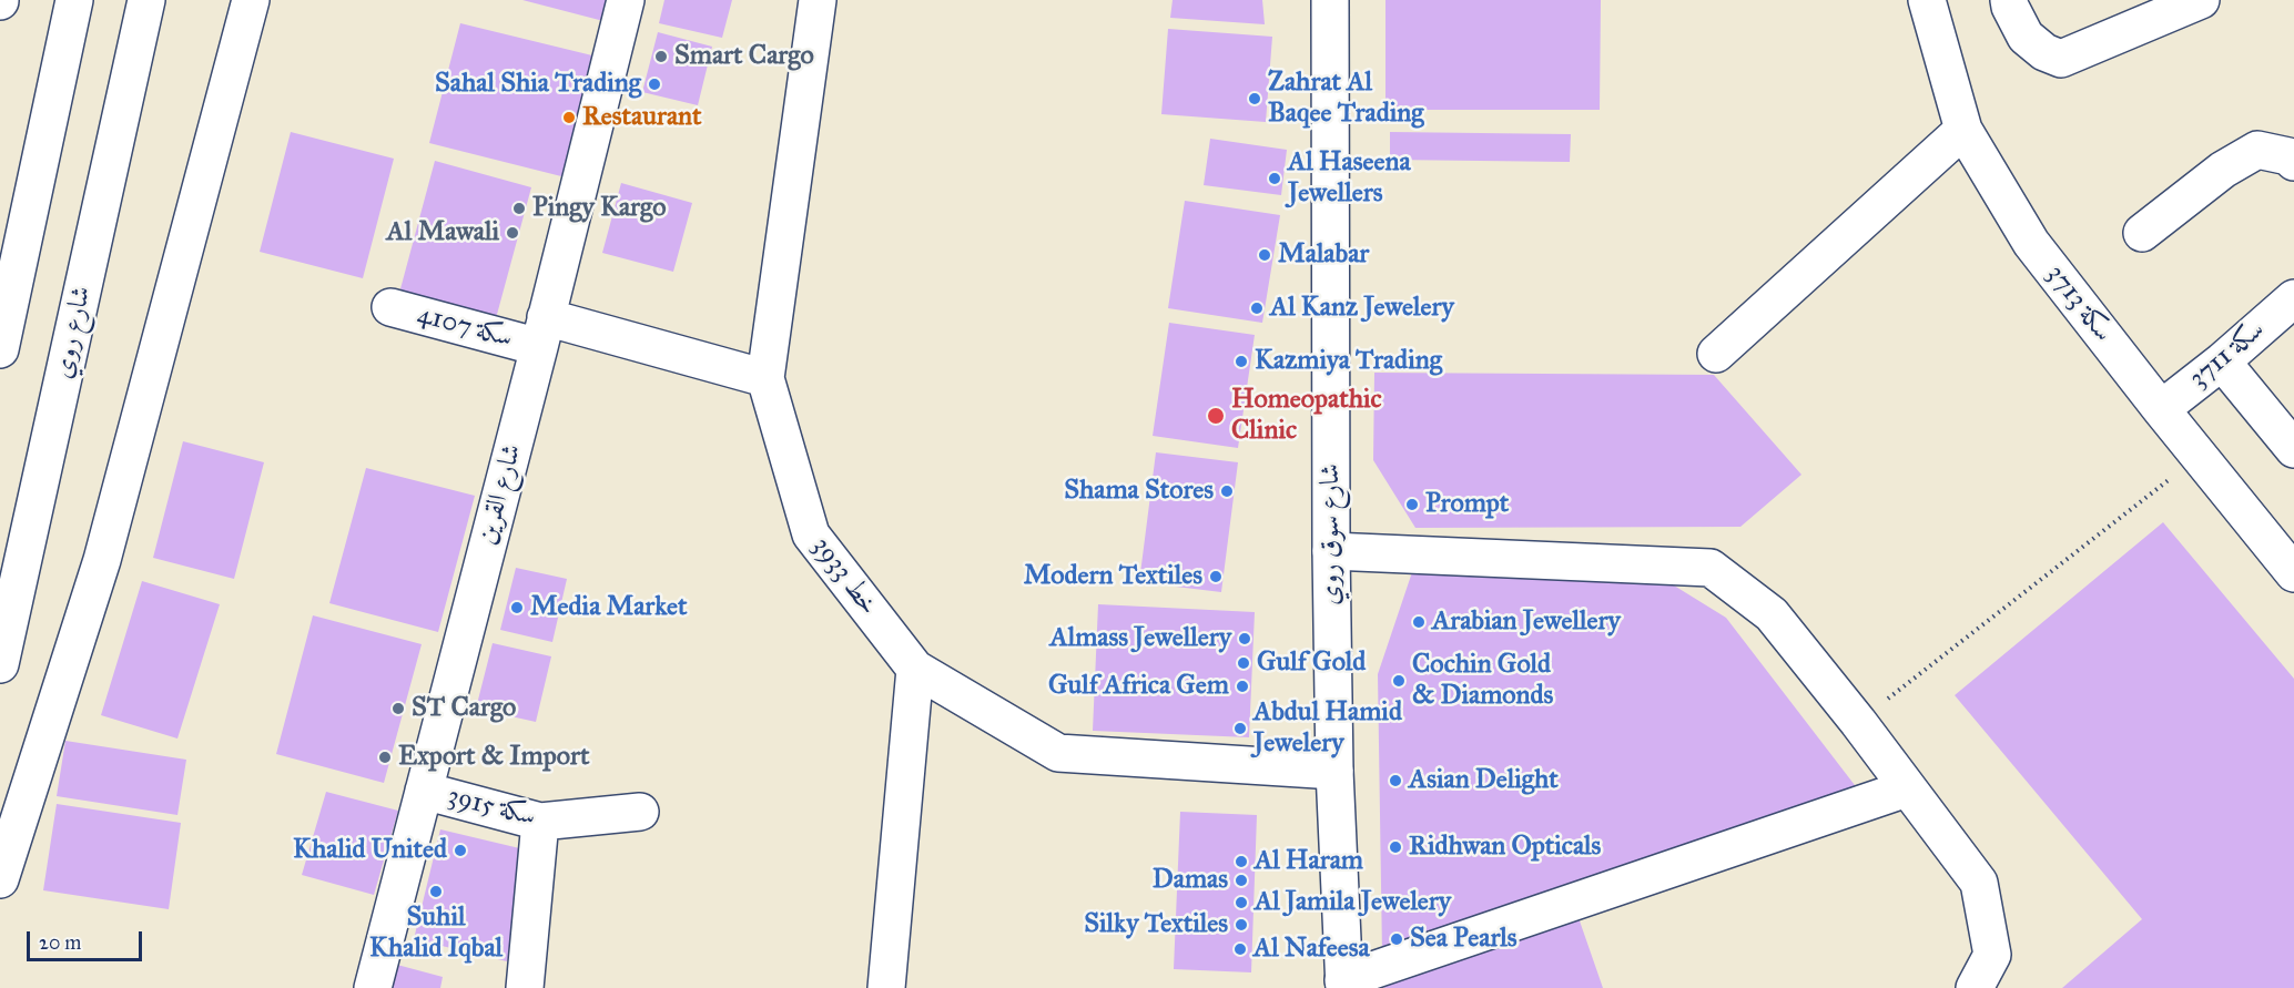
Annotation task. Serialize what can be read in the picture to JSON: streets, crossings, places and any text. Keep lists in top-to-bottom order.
{
  "streets": {
    "street": [
      "سكة 3713",
      "سكة 4107",
      "شارع روي",
      "سكة 3711",
      "شارع القرين",
      "شارع سوق روي",
      "3933 خط",
      "سكة 3915"
    ]
  },
  "crossings": [
    ["سكة 3713", "سكة 3711"],
    ["سكة 4107", "شارع القرين"],
    ["سكة 4107", "3933 خط"],
    ["شارع القرين", "سكة 3915"],
    ["شارع سوق روي", "3933 خط"]
  ],
  "places": [
    "Smart Cargo",
    "Sahal Shia Trading",
    "Zahrat Al Baqee Trading",
    "Restaurant",
    "Al Haseena Jewellers",
    "Pingy Kargo",
    "Al Mawali",
    "Malabar",
    "Al Kanz Jewelery",
    "Kazmiya Trading",
    "Homeopathic Clinic",
    "Shama Stores",
    "Prompt",
    "Modern Textiles",
    "Media Market",
    "Arabian Jewellery",
    "Almass Jewellery",
    "Gulf Gold",
    "Cochin Gold & Diamonds",
    "Gulf Africa Gem",
    "ST Cargo",
    "Abdul Hamid Jewelery",
    "Export & Import",
    "Asian Delight",
    "Ridhwan Opticals",
    "Khalid United",
    "Al Haram",
    "Damas",
    "Suhil Khalid Iqbal",
    "Al Jamila Jewelery",
    "Silky Textiles",
    "Sea Pearls",
    "Al Nafeesa"
  ],
  "scale_bar": "20 m"
}
